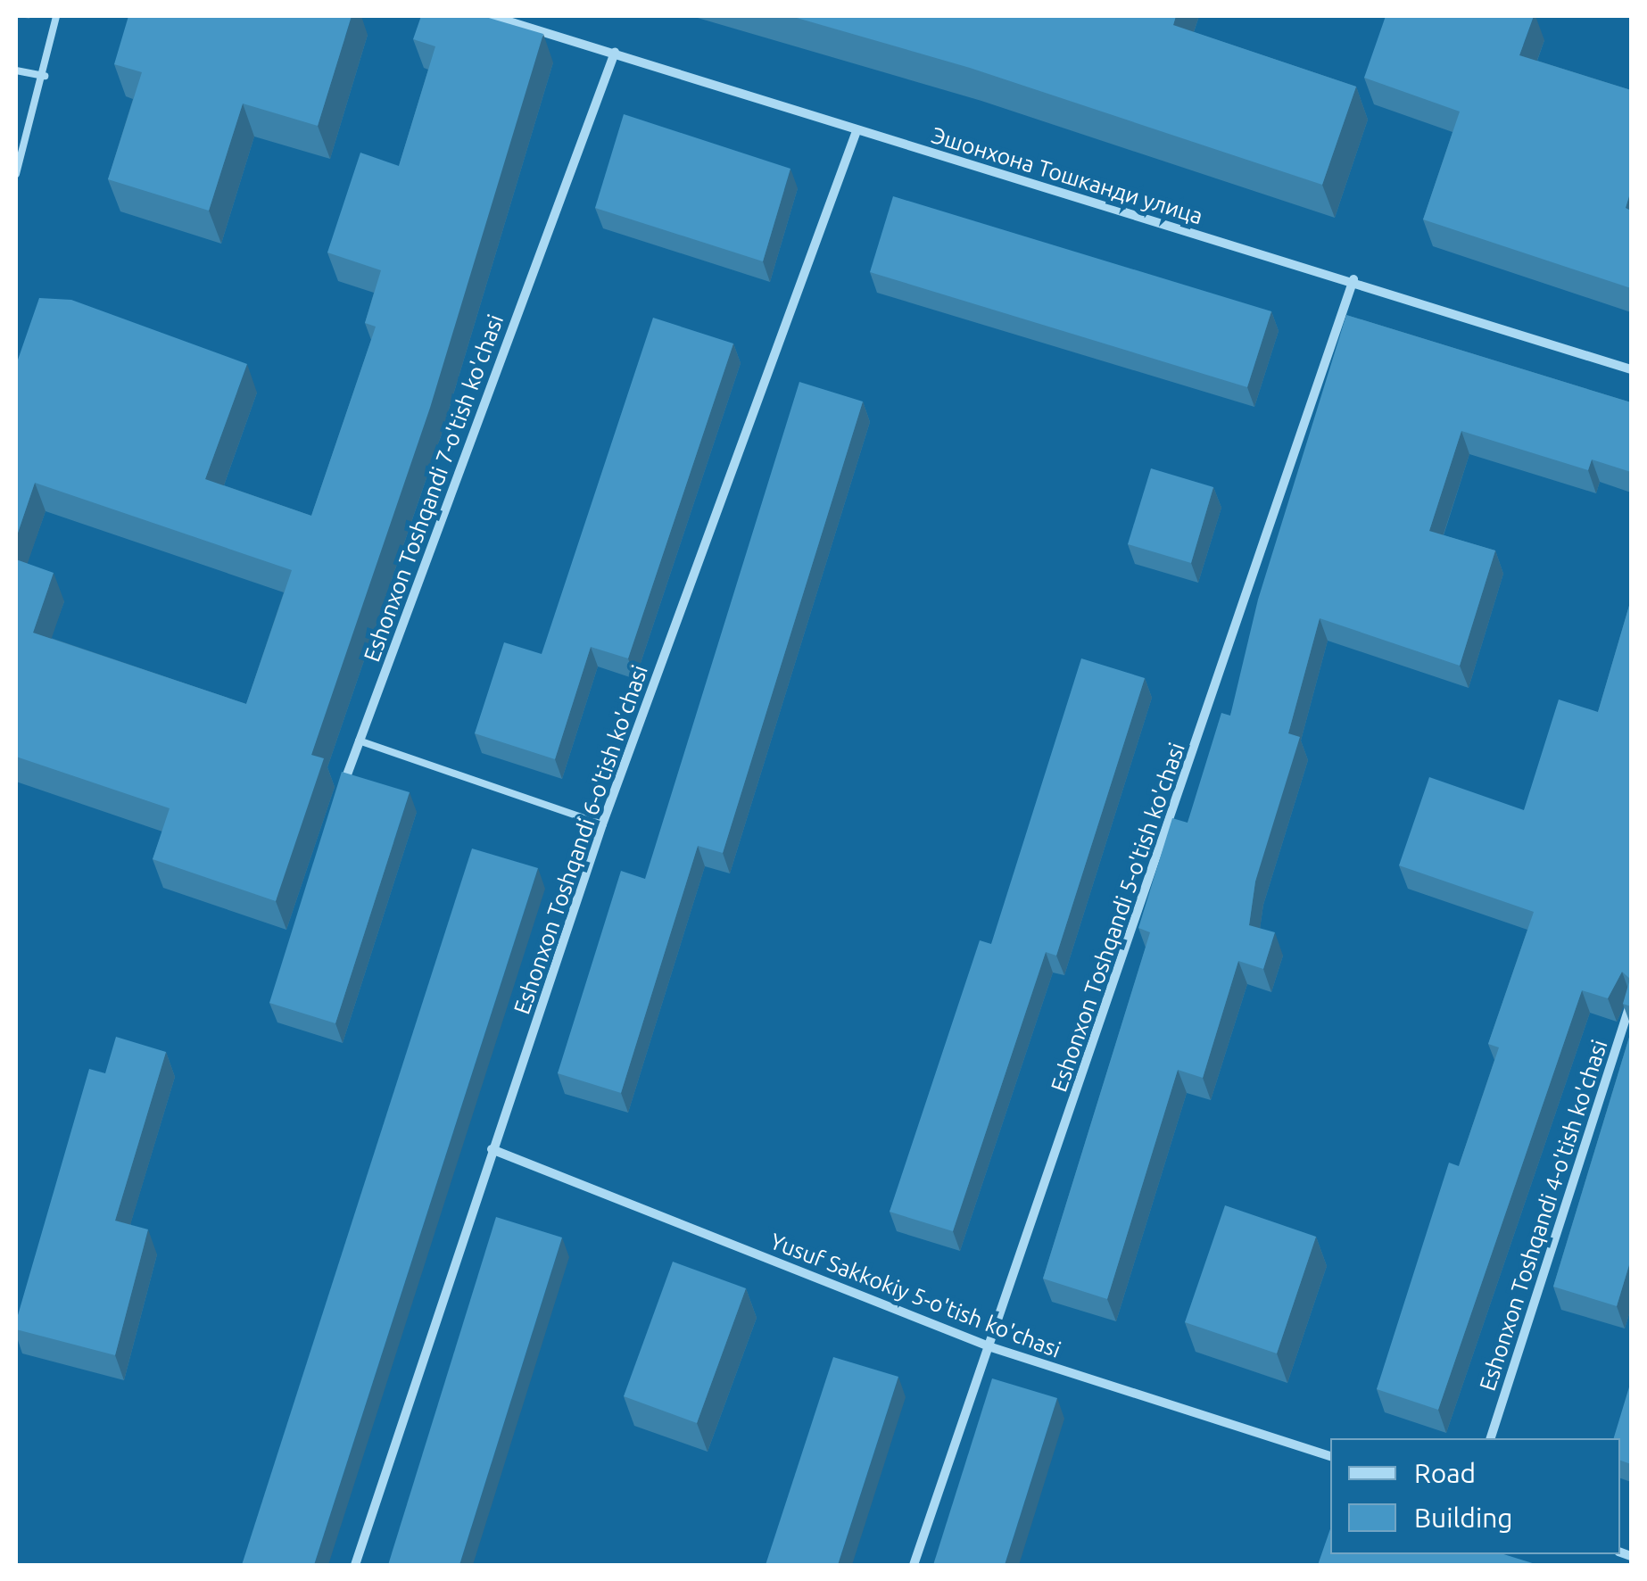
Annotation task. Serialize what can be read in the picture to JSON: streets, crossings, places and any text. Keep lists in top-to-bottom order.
{
  "streets": {
    "street": [
      "Эшонхона Тошканди улица",
      "Eshonxon Toshqandi 7-o'tish ko'chasi",
      "Eshonxon Toshqandi 6-o'tish ko'chasi",
      "Eshonxon Toshqandi 5-o'tish ko'chasi",
      "Eshonxon Toshqandi 4-o'tish ko'chasi",
      "Yusuf Sakkokiy 5-o'tish ko'chasi"
    ]
  },
  "crossings": [
    ["Эшонхона Тошканди улица", "Eshonxon Toshqandi 7-o'tish ko'chasi"],
    ["Эшонхона Тошканди улица", "Eshonxon Toshqandi 6-o'tish ko'chasi"],
    ["Эшонхона Тошканди улица", "Eshonxon Toshqandi 5-o'tish ko'chasi"],
    ["Eshonxon Toshqandi 6-o'tish ko'chasi", "Yusuf Sakkokiy 5-o'tish ko'chasi"],
    ["Eshonxon Toshqandi 5-o'tish ko'chasi", "Yusuf Sakkokiy 5-o'tish ko'chasi"]
  ],
  "legend": ["Road", "Building"]
}
